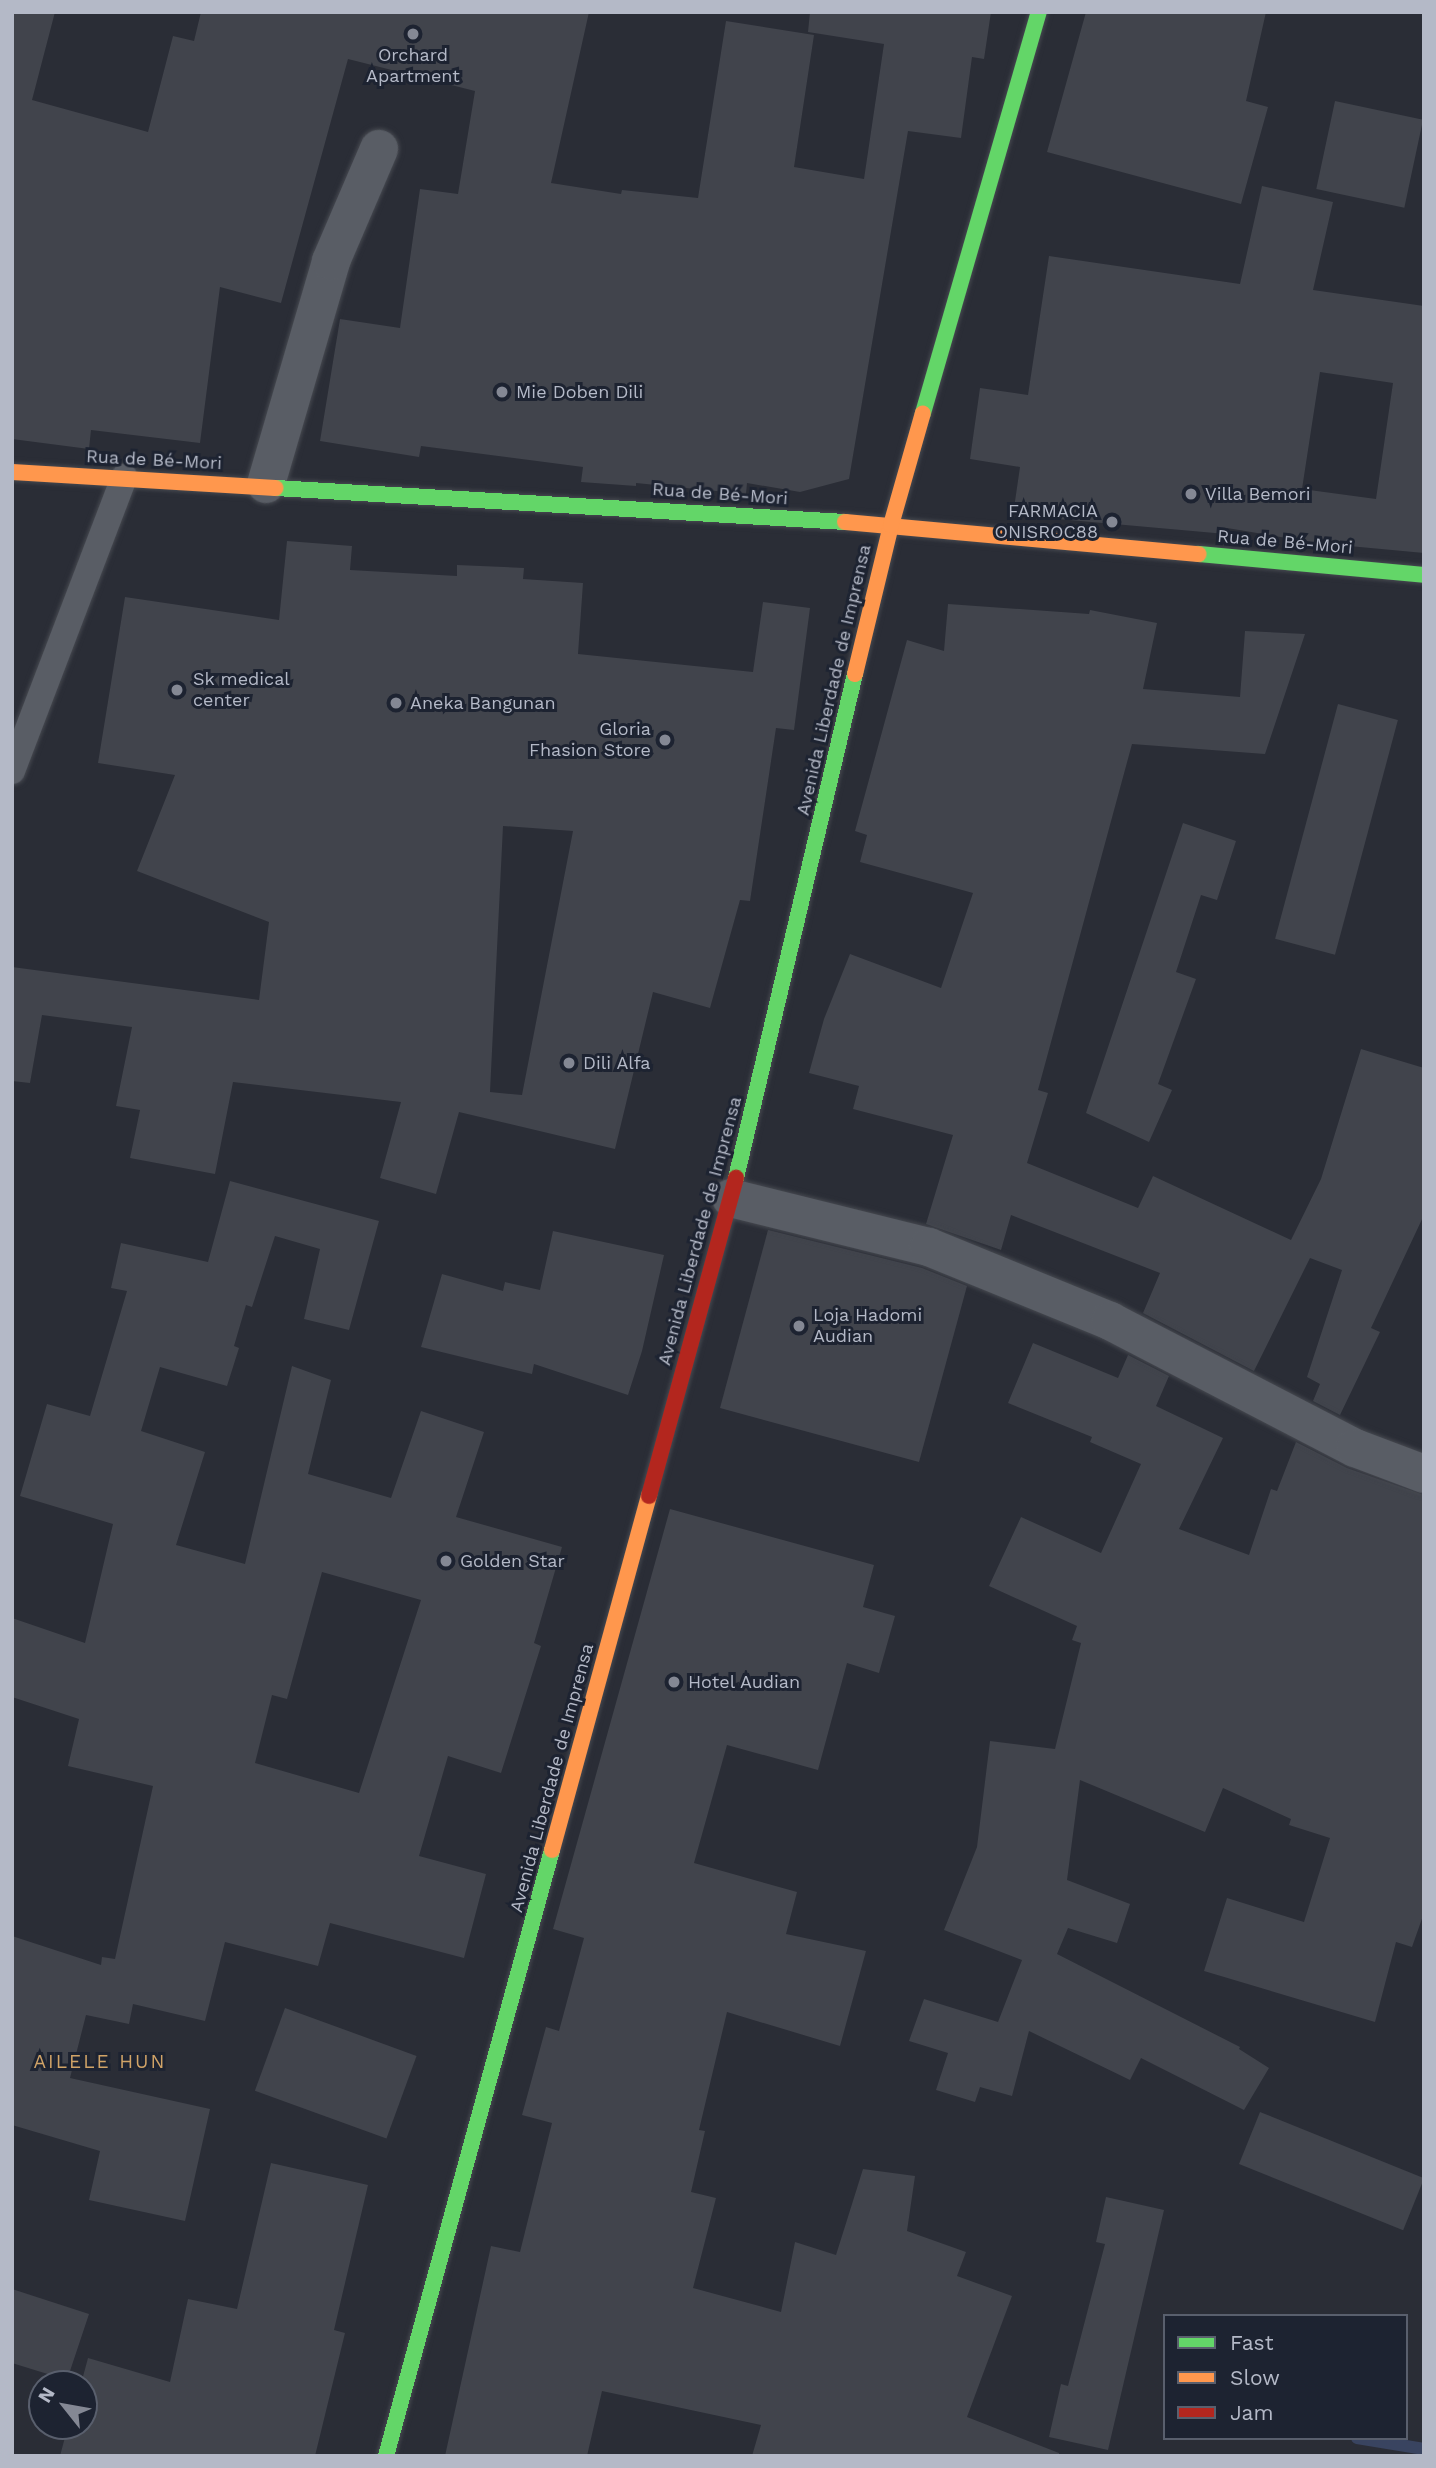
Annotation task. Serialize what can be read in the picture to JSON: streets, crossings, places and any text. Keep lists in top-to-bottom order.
{
  "streets": {
    "main road": ["Rua de Bé-Mori", "Avenida Liberdade de Imprensa"]
  },
  "crossings": [
    ["Rua de Bé-Mori", "Avenida Liberdade de Imprensa"]
  ],
  "districts": ["AILELE HUN"],
  "places": [
    "Orchard Apartment",
    "Mie Doben Dili",
    "Villa Bemori",
    "FARMACIA ONISROC88",
    "Sk medical center",
    "Aneka Bangunan",
    "Gloria Fhasion Store",
    "Dili Alfa",
    "Loja Hadomi Audian",
    "Golden Star",
    "Hotel Audian"
  ],
  "legend": ["Fast", "Slow", "Jam"],
  "north": "top left"
}
